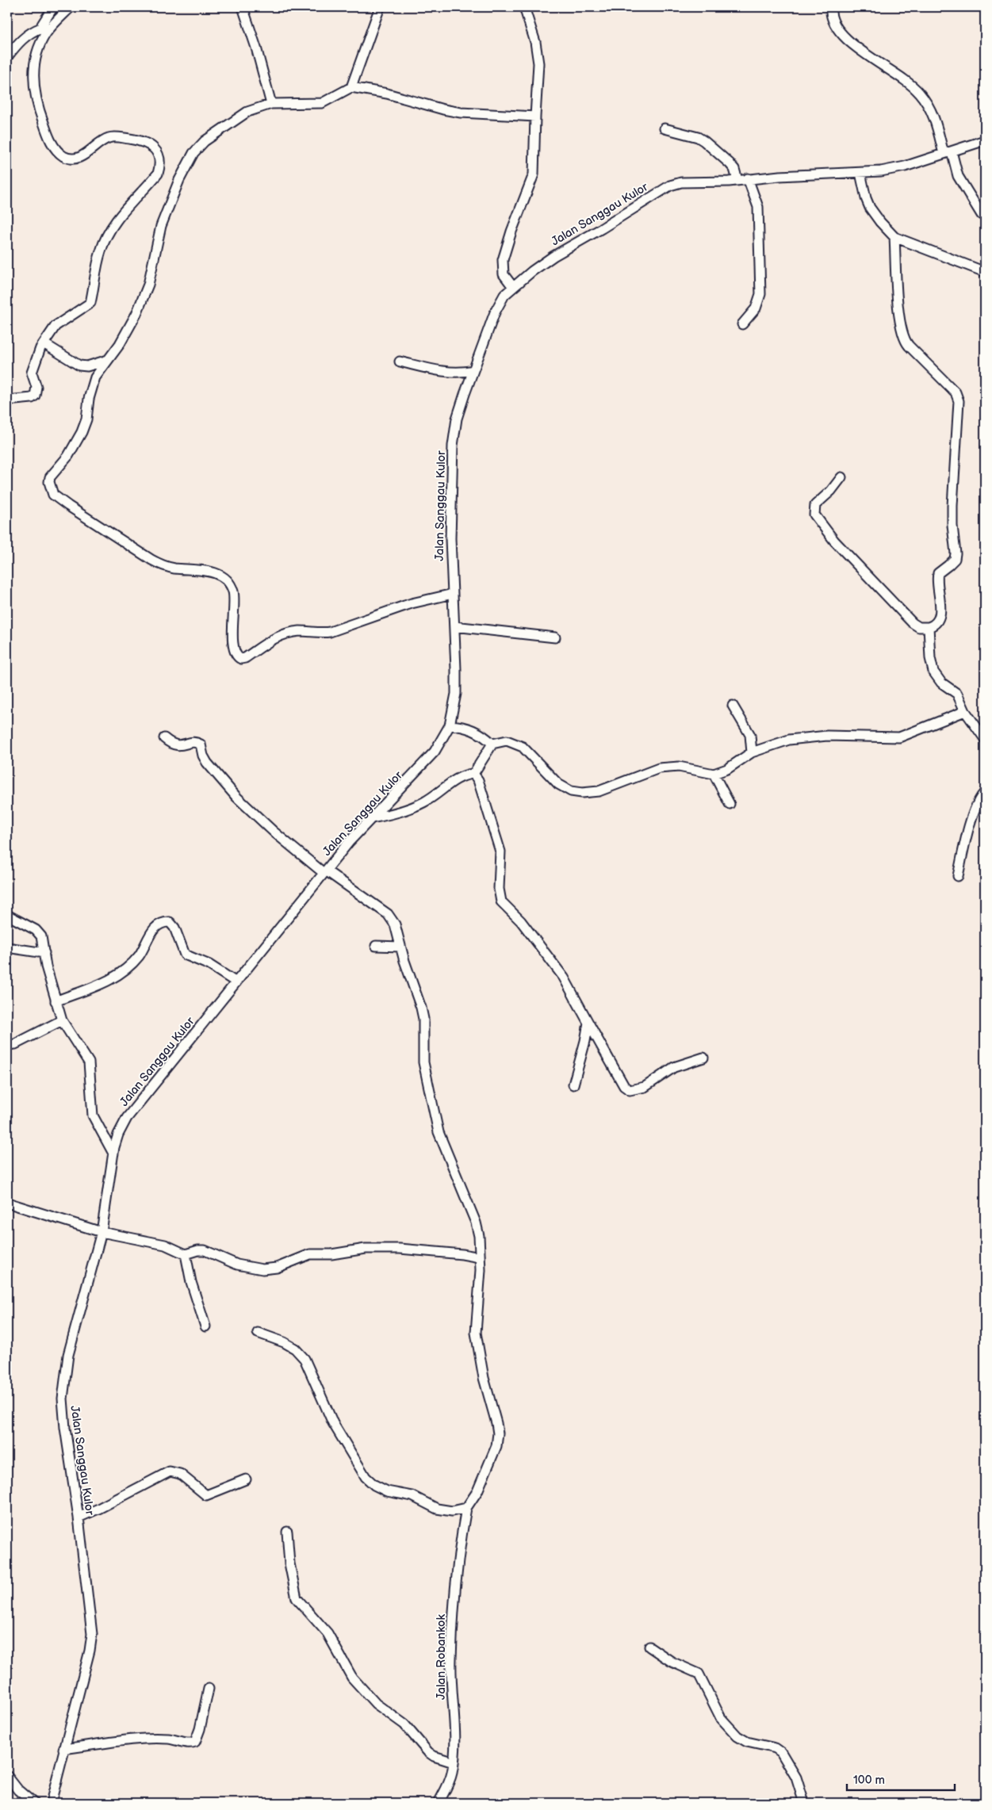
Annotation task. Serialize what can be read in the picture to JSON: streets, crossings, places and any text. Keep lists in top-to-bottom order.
{
  "streets": {
    "street": ["Jalan Sanggau Kulor", "Jalan Robankok"]
  },
  "scale_bar": "100 m"
}
